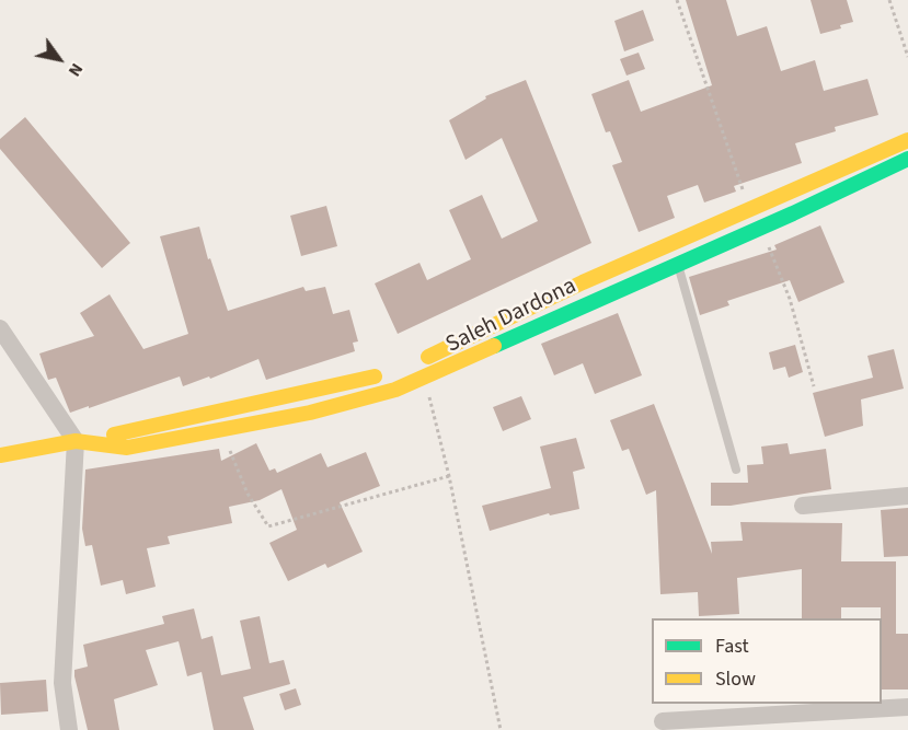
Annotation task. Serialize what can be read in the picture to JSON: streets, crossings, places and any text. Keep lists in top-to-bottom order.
{
  "streets": {
    "street": ["Saleh Dardona"]
  },
  "legend": ["Fast", "Slow"],
  "north": "bottom right"
}
